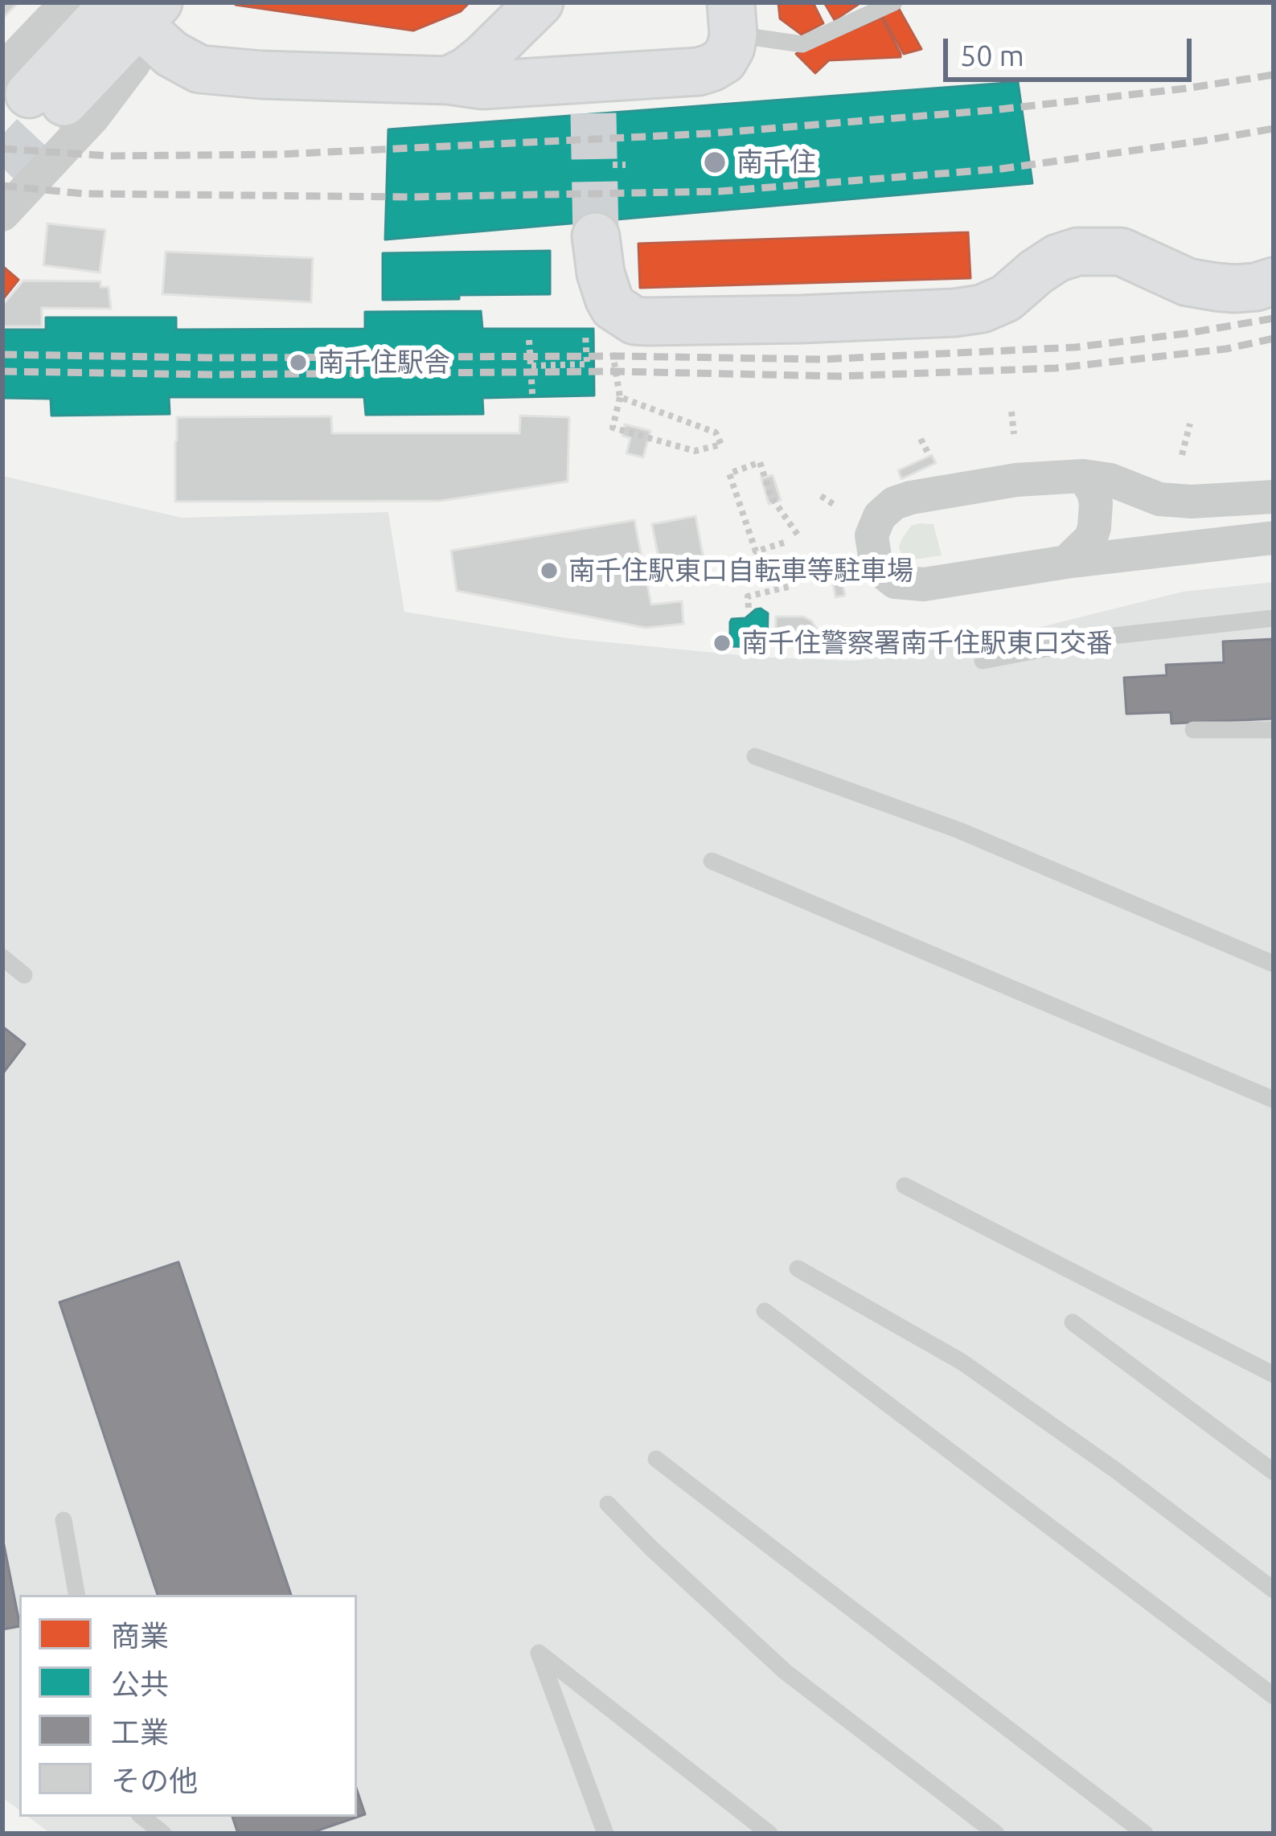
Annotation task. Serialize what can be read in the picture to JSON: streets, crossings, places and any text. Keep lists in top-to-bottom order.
{
  "places": [
    "南千住",
    "南千住駅舎",
    "南千住駅東口自転車等駐車場",
    "南千住警察署南千住駅東口交番"
  ],
  "legend": [
    "商業",
    "公共",
    "工業",
    "その他"
  ],
  "scale_bar": "50 m"
}
